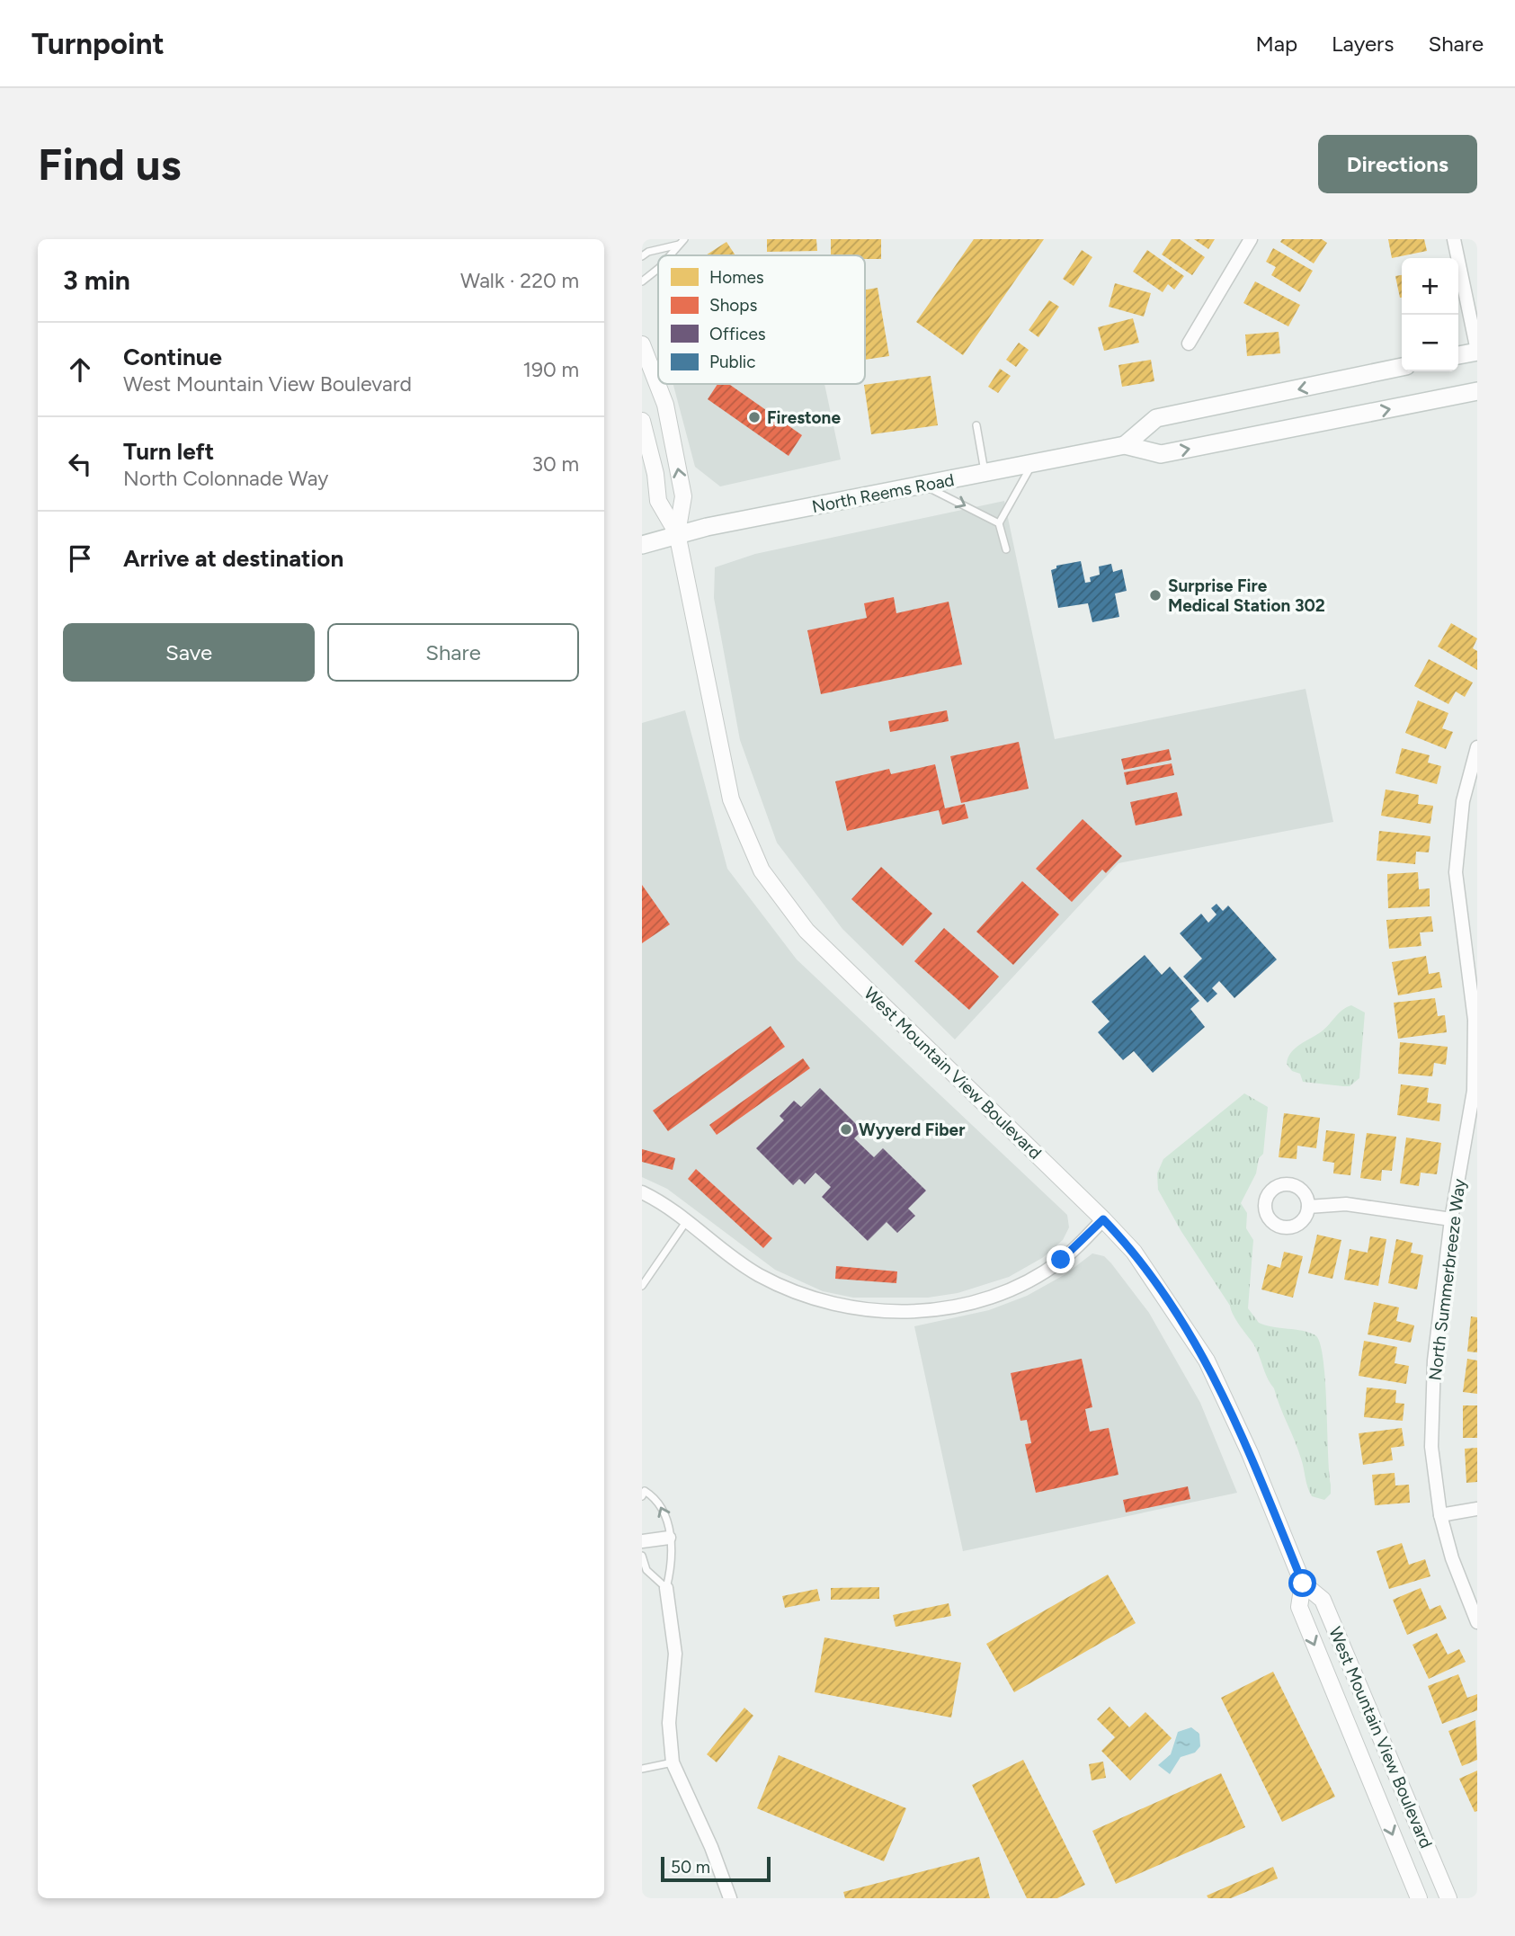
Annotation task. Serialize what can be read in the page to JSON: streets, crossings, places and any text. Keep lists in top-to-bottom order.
{
  "streets": {
    "main road": ["North Reems Road"],
    "street": ["West Mountain View Boulevard", "North Summerbreeze Way"]
  },
  "crossings": [
    ["North Reems Road", "West Mountain View Boulevard"]
  ],
  "places": ["Firestone", "Surprise Fire Medical Station 302", "Wyyerd Fiber"],
  "legend": [
    "Homes",
    "Shops",
    "Offices",
    "Public"
  ],
  "scale_bar": "50 m",
  "page": {
    "header": "Turnpoint",
    "nav": ["Map", "Layers", "Share"],
    "buttons": [
      "Directions",
      ["Save", "Share"]
    ],
    "title": "Find us",
    "heading": ["3 min", "Walk · 220 m"],
    "map_buttons": ["+", "−"],
    "list": [
      ["Continue", "West Mountain View Boulevard", "190 m"],
      ["Turn left", "North Colonnade Way", "30 m"],
      "Arrive at destination"
    ],
    "scale": "50 m"
  }
}
